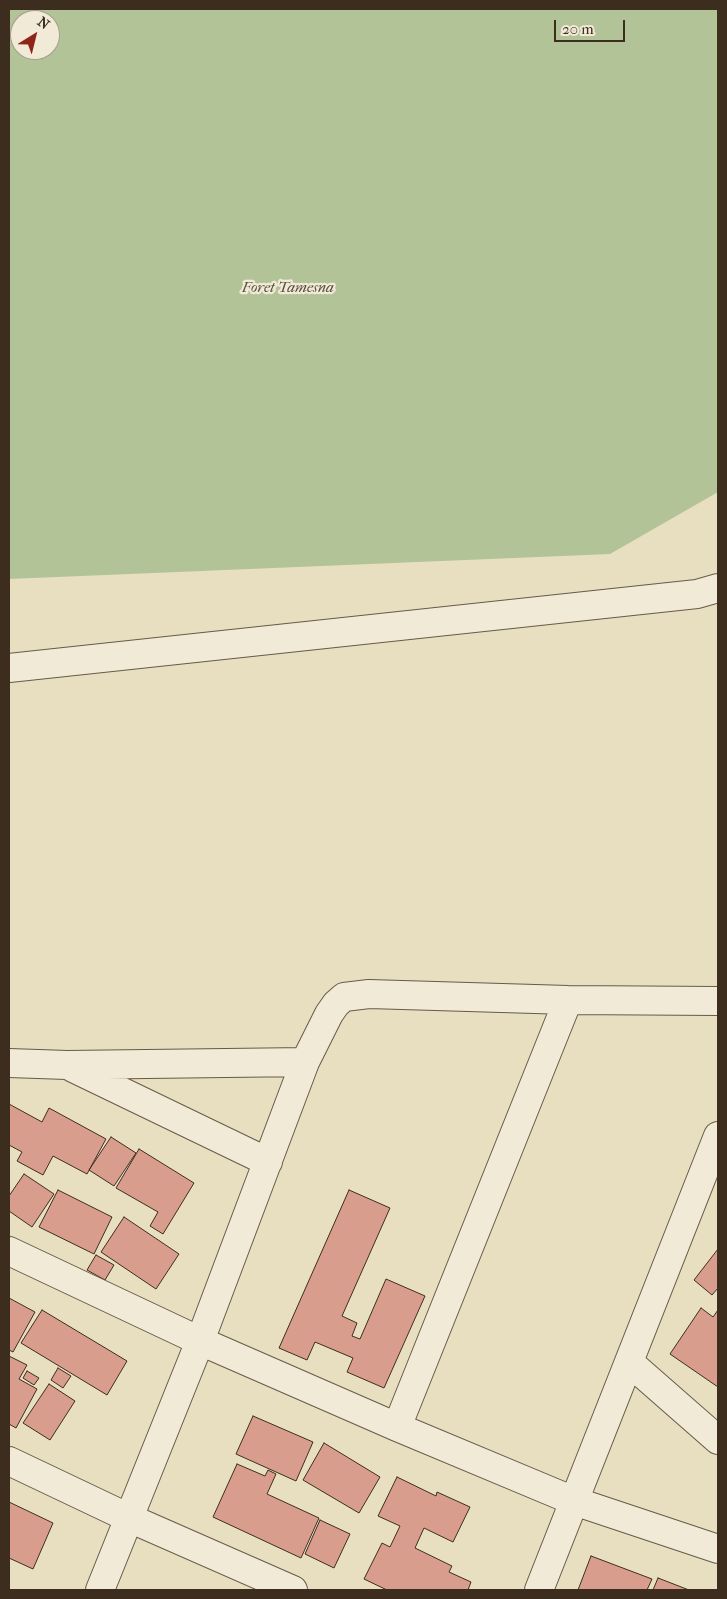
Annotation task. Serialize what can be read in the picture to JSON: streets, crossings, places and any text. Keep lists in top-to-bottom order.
{
  "parks": ["Foret Tamesna"],
  "scale_bar": "20 m",
  "north": "top right"
}
